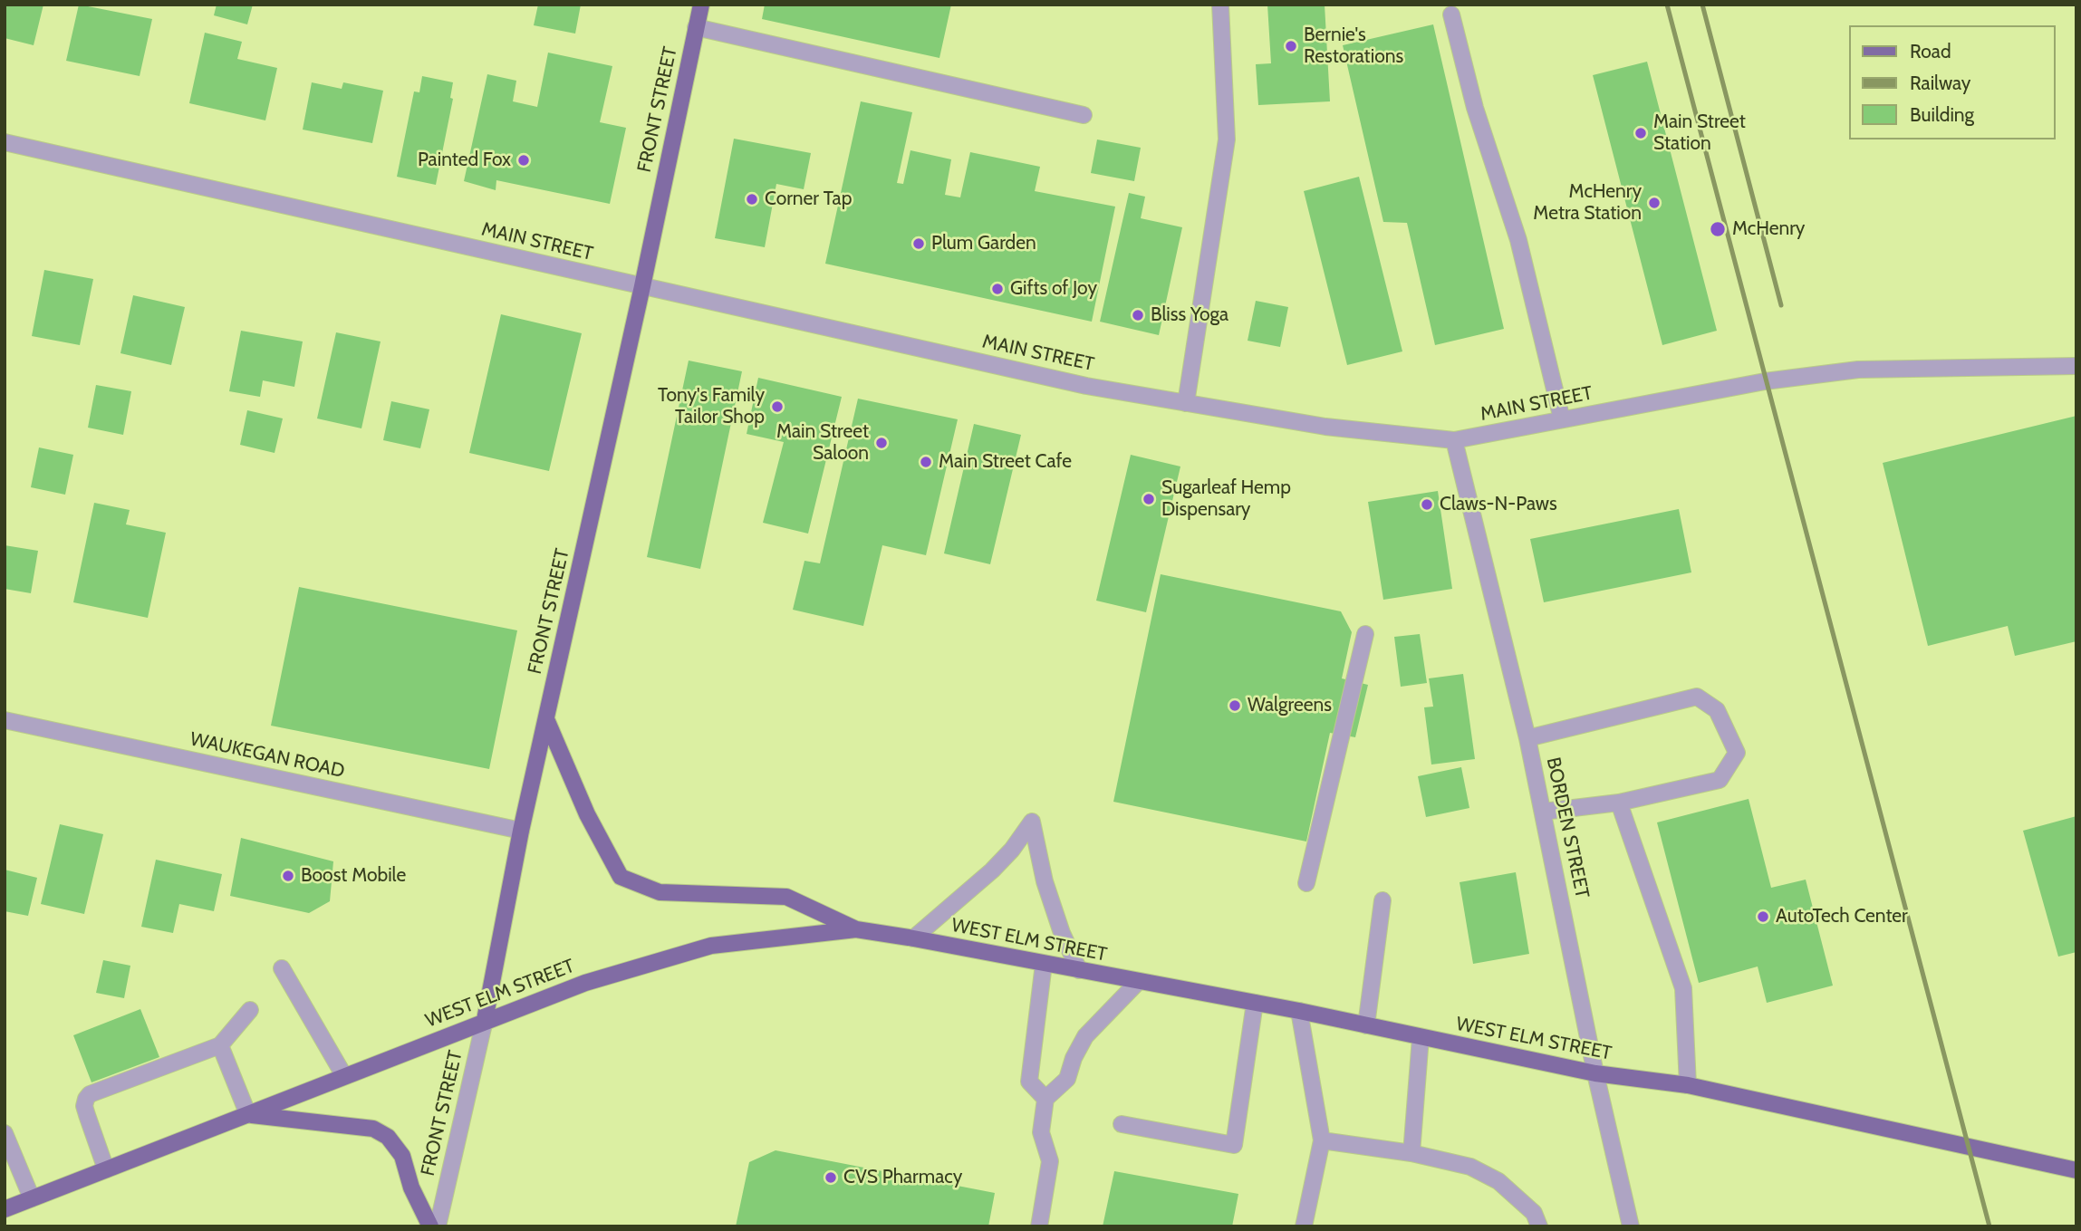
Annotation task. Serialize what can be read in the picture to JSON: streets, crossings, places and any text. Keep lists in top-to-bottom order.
{
  "streets": {
    "main road": ["FRONT STREET", "WEST ELM STREET"],
    "street": ["MAIN STREET", "WAUKEGAN ROAD", "BORDEN STREET"]
  },
  "crossings": [
    ["FRONT STREET", "MAIN STREET"],
    ["FRONT STREET", "WAUKEGAN ROAD"],
    ["FRONT STREET", "WEST ELM STREET"],
    ["MAIN STREET", "BORDEN STREET"],
    ["BORDEN STREET", "WEST ELM STREET"]
  ],
  "places": [
    "Bernie's Restorations",
    "Main Street Station",
    "Painted Fox",
    "Corner Tap",
    "McHenry Metra Station",
    "McHenry",
    "Plum Garden",
    "Gifts of Joy",
    "Bliss Yoga",
    "Tony's Family Tailor Shop",
    "Main Street Saloon",
    "Main Street Cafe",
    "Sugarleaf Hemp Dispensary",
    "Claws-N-Paws",
    "Walgreens",
    "Boost Mobile",
    "AutoTech Center",
    "CVS Pharmacy"
  ],
  "legend": ["Road", "Railway", "Building"]
}
